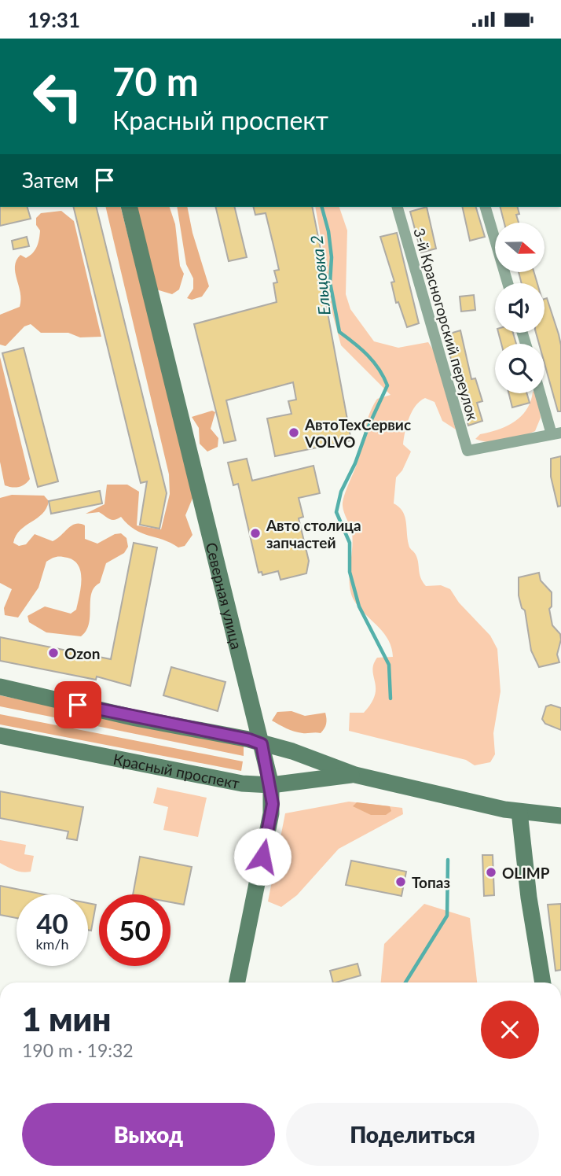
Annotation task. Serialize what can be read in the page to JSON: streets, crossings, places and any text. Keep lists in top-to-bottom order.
{
  "streets": {
    "main road": ["Северная улица", "Красный проспект"],
    "street": ["3-й Красногорский переулок"]
  },
  "crossings": [
    ["Северная улица", "Красный проспект"]
  ],
  "water": ["Ельцовка 2"],
  "places": [
    "АвтоТехСервис VOLVO",
    "Авто столица запчастей",
    "Ozon",
    "OLIMP",
    "Топаз"
  ],
  "north": "right",
  "page": {
    "status": "19:31",
    "turn": ["70 m", "Красный проспект"],
    "then": "Затем",
    "speed": "40 km/h",
    "limit": "50",
    "heading": ["1 мин", "190 m · 19:32"],
    "buttons": ["Выход", "Поделиться"]
  }
}
